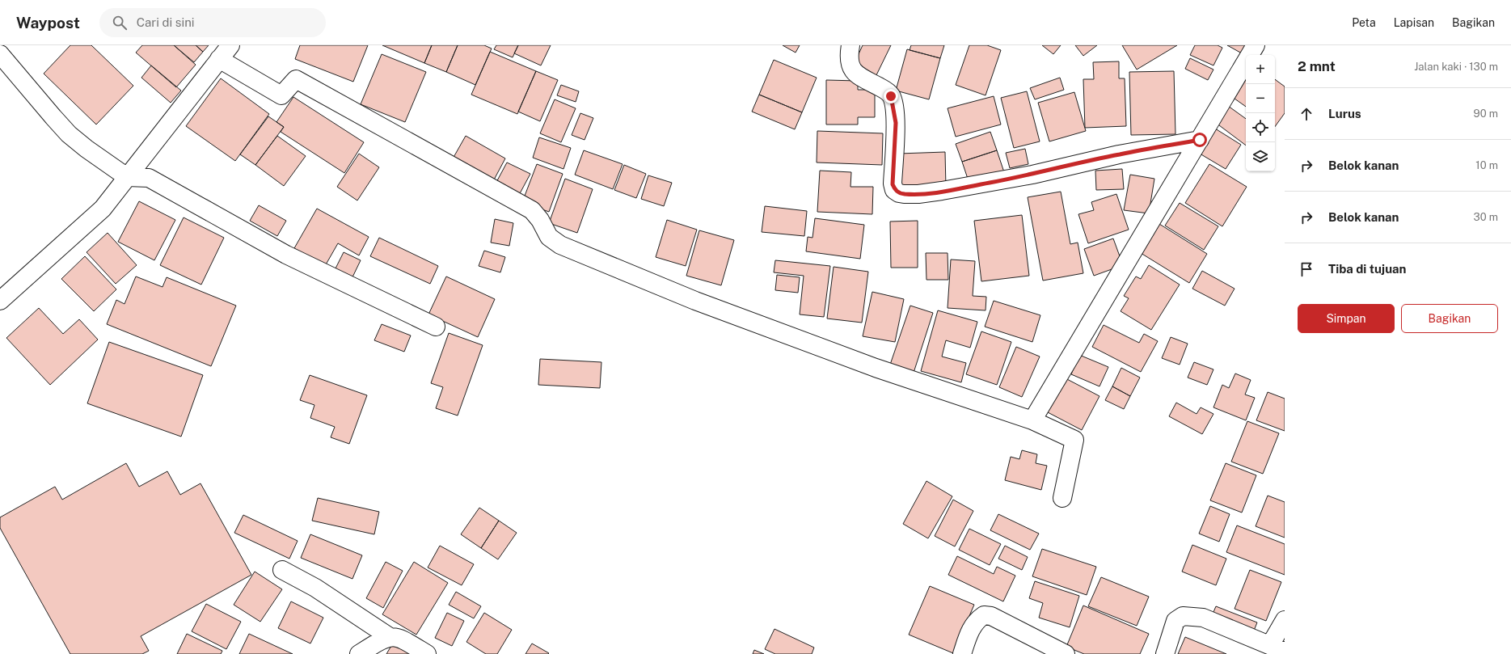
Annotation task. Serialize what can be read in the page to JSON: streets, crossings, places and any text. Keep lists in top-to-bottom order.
{
  "page": {
    "header": "Waypost",
    "search": "Cari di sini",
    "nav": ["Peta", "Lapisan", "Bagikan"],
    "heading": ["2 mnt", "Jalan kaki · 130 m"],
    "map_buttons": ["+", "−"],
    "list": [
      ["Lurus", "90 m"],
      ["Belok kanan", "10 m"],
      ["Belok kanan", "30 m"],
      "Tiba di tujuan"
    ],
    "buttons": ["Simpan", "Bagikan"]
  }
}
